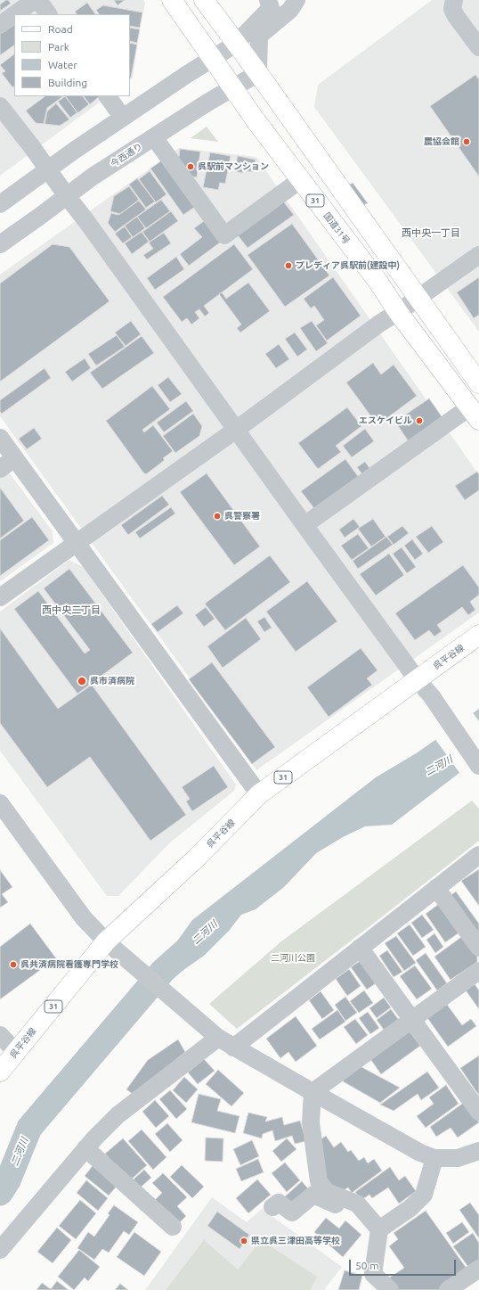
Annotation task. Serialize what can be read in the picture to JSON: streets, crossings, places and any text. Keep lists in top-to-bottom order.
{
  "streets": {
    "main road": ["31", "国道31号", "呉平谷線"],
    "street": ["今西通り"]
  },
  "crossings": [
    ["今西通り", "国道31号"]
  ],
  "districts": ["西中央一丁目", "西中央二丁目"],
  "water": ["二河川"],
  "parks": ["二河川公園"],
  "places": [
    "農協会館",
    "呉駅前マンション",
    "プレディア呉駅前(建設中)",
    "エスケイビル",
    "呉警察署",
    "呉市済病院",
    "呉共済病院看護専門学校",
    "県立呉三津田高等学校"
  ],
  "legend": [
    "Road",
    "Park",
    "Water",
    "Building"
  ],
  "scale_bar": "50 m"
}
